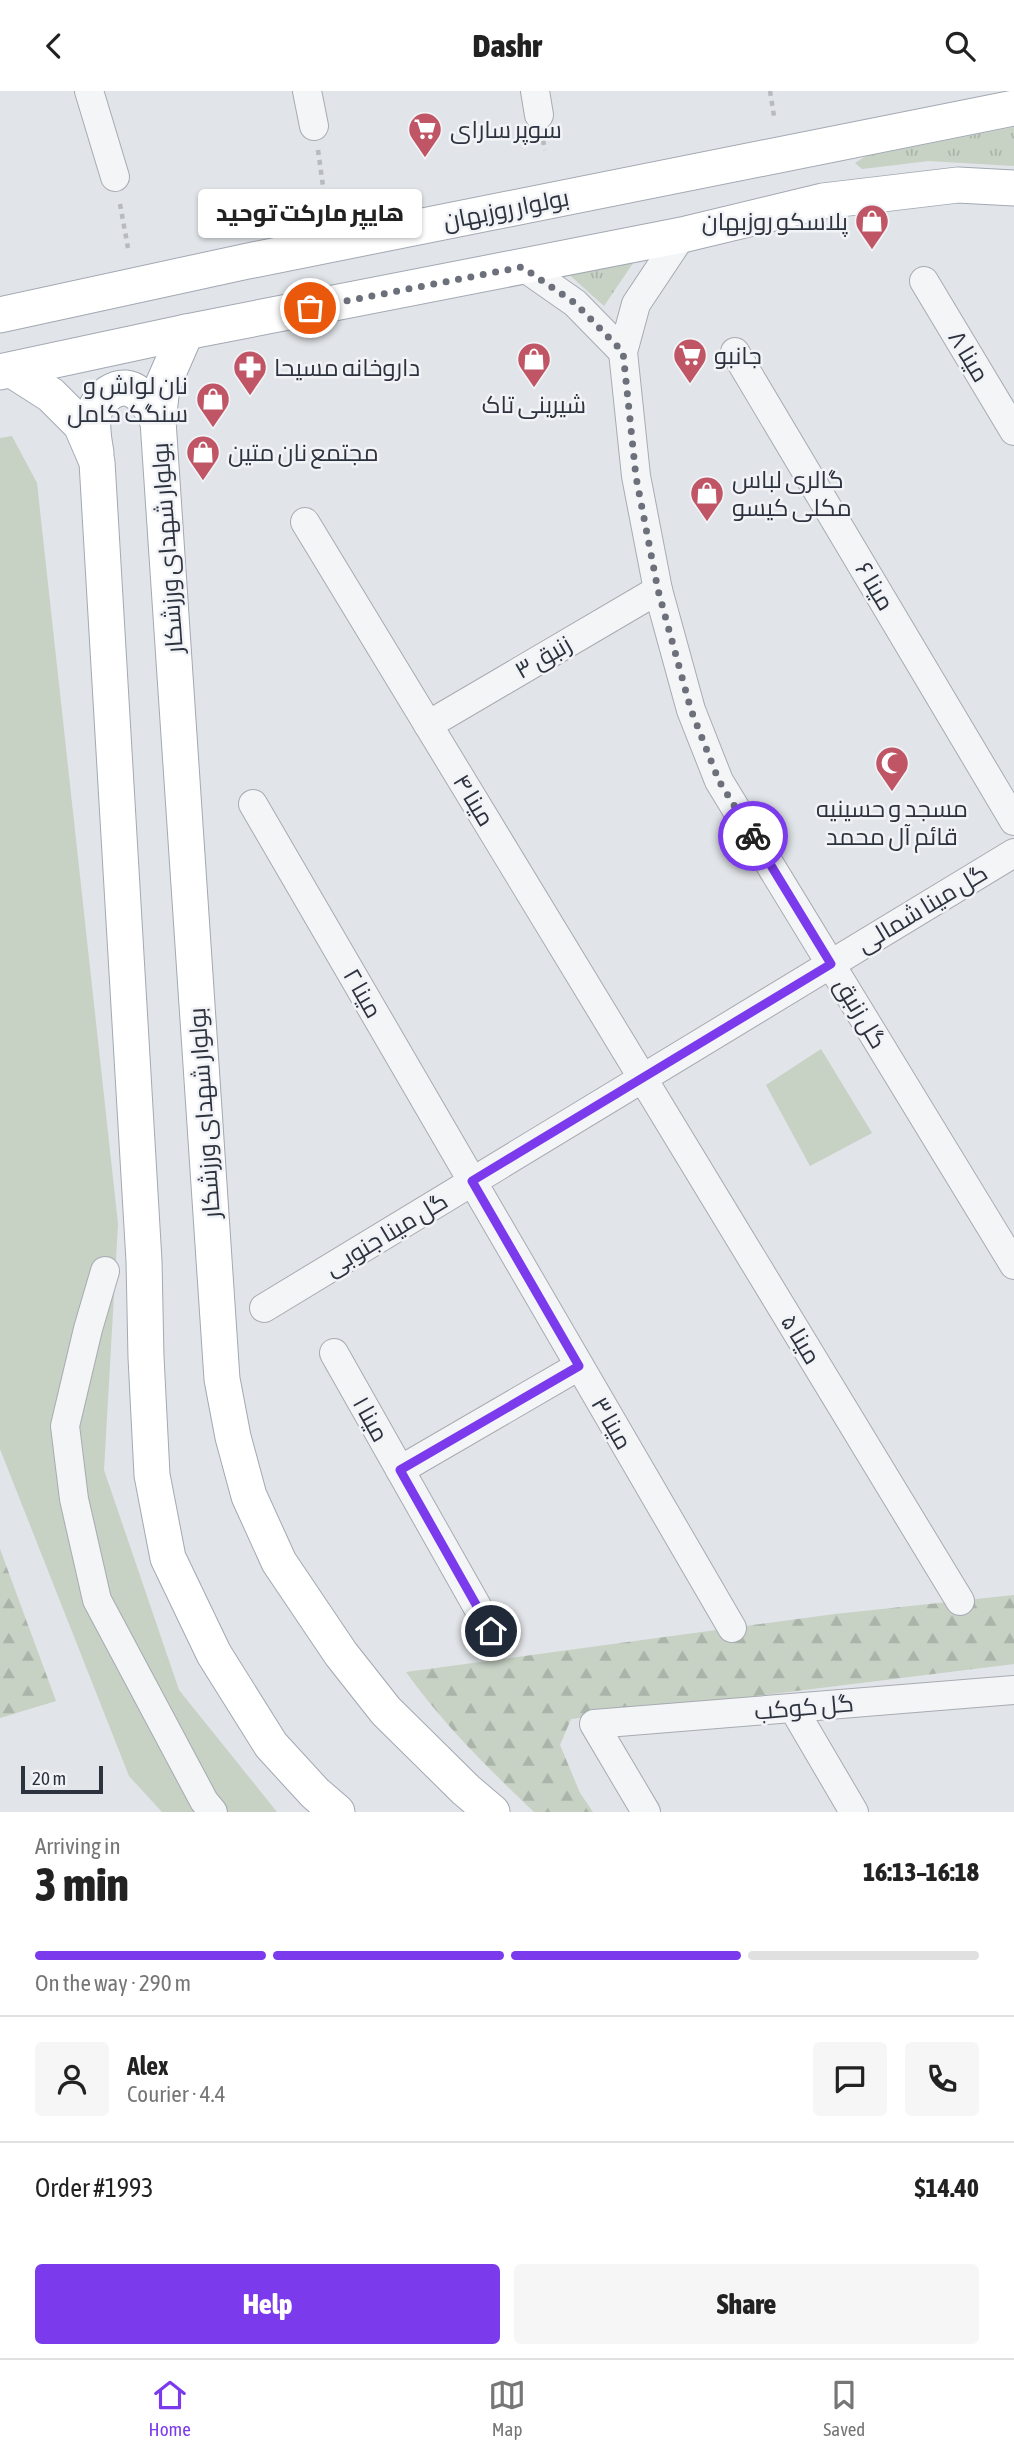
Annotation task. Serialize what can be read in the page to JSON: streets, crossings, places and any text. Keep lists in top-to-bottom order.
{
  "streets": {
    "main road": ["بولوار روزبهان", "بولوار شهدای ورزشکار"],
    "street": [
      "مینا ۸",
      "مینا ۶",
      "زنبق ۳",
      "مینا ۴",
      "گل مینا شمالی",
      "مینا ۲",
      "گل زنبق",
      "گل مینا جنوبی",
      "مینا ۵",
      "مینا ۱",
      "مینا ۳",
      "گل کوکب"
    ]
  },
  "crossings": [
    ["زنبق ۳", "مینا ۴"],
    ["زنبق ۳", "گل زنبق"],
    ["مینا ۴", "گل مینا جنوبی"],
    ["مینا ۴", "مینا ۵"],
    ["گل مینا شمالی", "گل زنبق"],
    ["گل مینا شمالی", "گل مینا جنوبی"],
    ["مینا ۲", "گل مینا جنوبی"],
    ["مینا ۲", "مینا ۳"],
    ["گل زنبق", "گل مینا جنوبی"],
    ["گل مینا جنوبی", "مینا ۵"],
    ["گل مینا جنوبی", "مینا ۳"]
  ],
  "places": {
    "supermarket": ["سوپر سارای", "جانبو"],
    "shop": [
      "پلاسکو روزبهان",
      "شیرینی تاک",
      "نان لواش و سنگک کامل",
      "مجتمع نان متین",
      "گالری لباس مکلی کیسو"
    ],
    "other": ["هایپر مارکت توحید"],
    "pharmacy": ["داروخانه مسیحا"],
    "mosque": ["مسجد و حسینیه قائم آل محمد"]
  },
  "scale_bar": "20 m",
  "page": {
    "header": "Dashr",
    "bubble": "هایپر مارکت توحید",
    "scale": "20 m",
    "heading": ["3 min", "Arriving in", "16:13–16:18"],
    "panel": [
      "Alex",
      "Courier · 4.4",
      "Order #1993",
      "$14.40"
    ],
    "bar": "On the way · 290 m",
    "buttons": ["Help", "Share"],
    "tabs": ["Home", "Map", "Saved"]
  }
}
